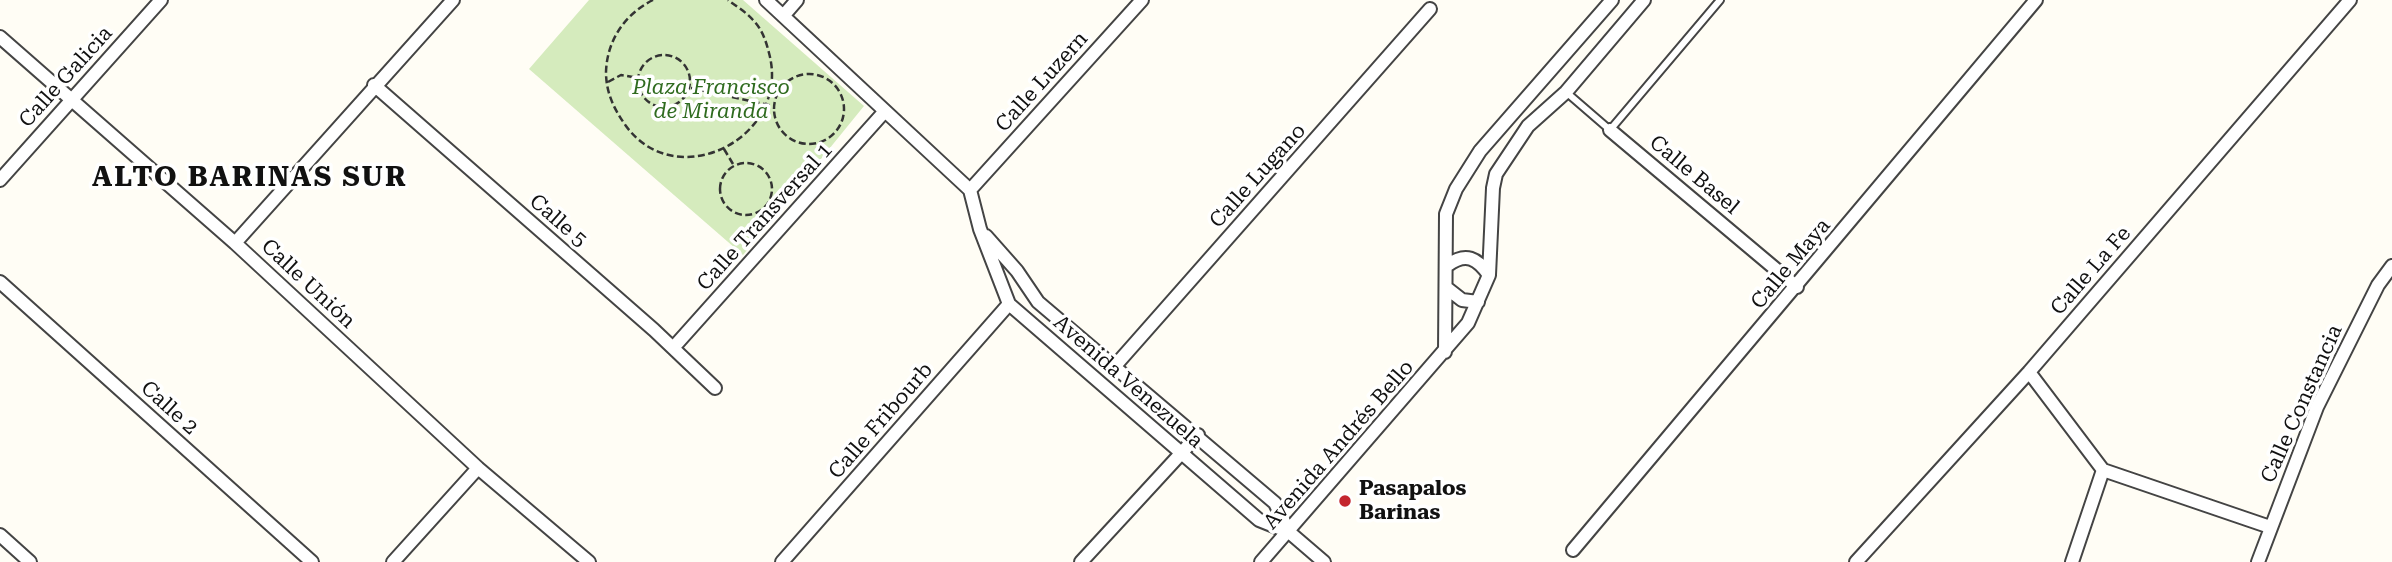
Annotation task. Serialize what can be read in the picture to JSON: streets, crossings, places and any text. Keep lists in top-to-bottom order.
{
  "streets": {
    "street": [
      "Calle Galicia",
      "Calle Luzern",
      "Calle Basel",
      "Calle Lugano",
      "Calle Transversal 1",
      "Calle 5",
      "Calle Maya",
      "Calle La Fe",
      "Calle Unión",
      "Avenida Venezuela",
      "Calle Constancia",
      "Calle 2",
      "Calle Fribourb",
      "Avenida Andrés Bello"
    ]
  },
  "crossings": [
    ["Calle Galicia", "Calle Unión"],
    ["Calle Luzern", "Avenida Venezuela"],
    ["Calle Basel", "Calle Maya"],
    ["Calle Basel", "Avenida Andrés Bello"],
    ["Calle Lugano", "Avenida Venezuela"],
    ["Calle Transversal 1", "Calle 5"],
    ["Avenida Venezuela", "Calle Fribourb"],
    ["Avenida Venezuela", "Avenida Andrés Bello"]
  ],
  "districts": ["ALTO BARINAS SUR"],
  "parks": ["Plaza Francisco de Miranda"],
  "places": ["Pasapalos Barinas"]
}
